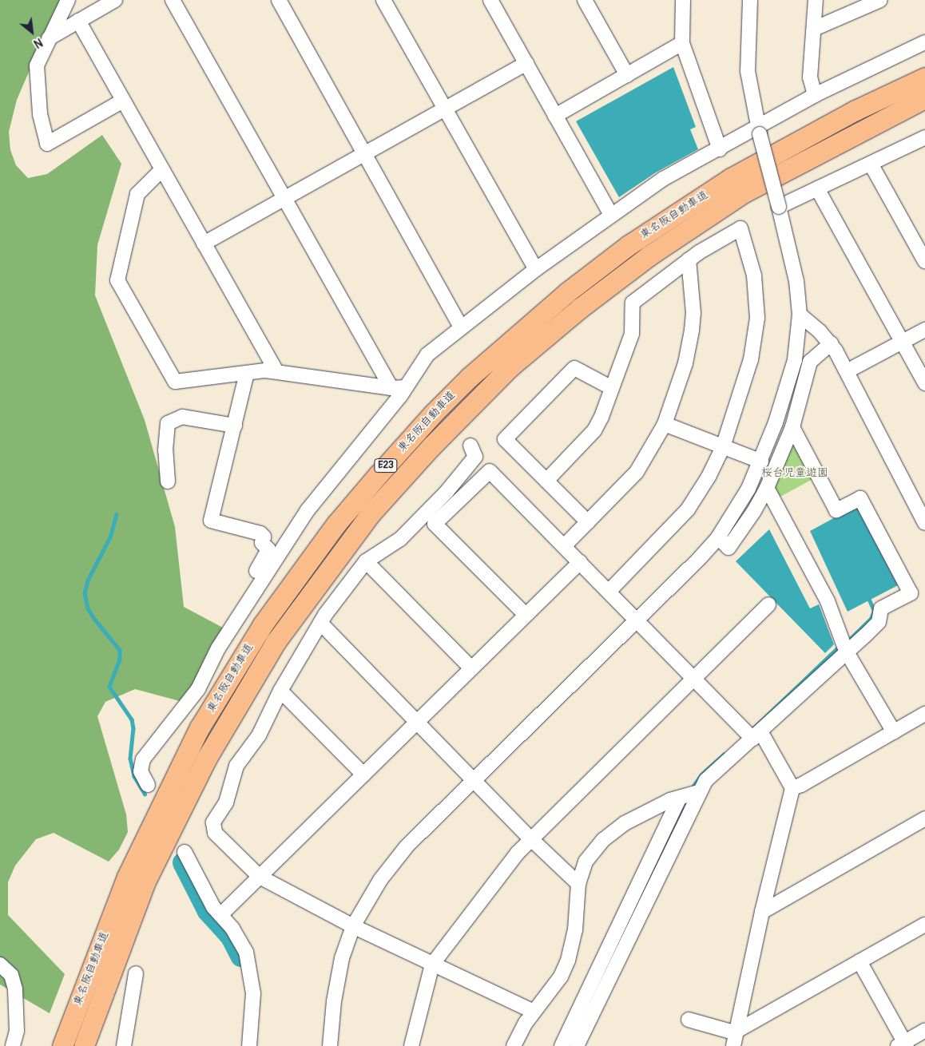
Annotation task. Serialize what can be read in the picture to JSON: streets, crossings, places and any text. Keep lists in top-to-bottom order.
{
  "streets": {
    "highway": ["東名阪自動車道", "E23"]
  },
  "parks": ["桜台児童遊園"],
  "north": "bottom right"
}
